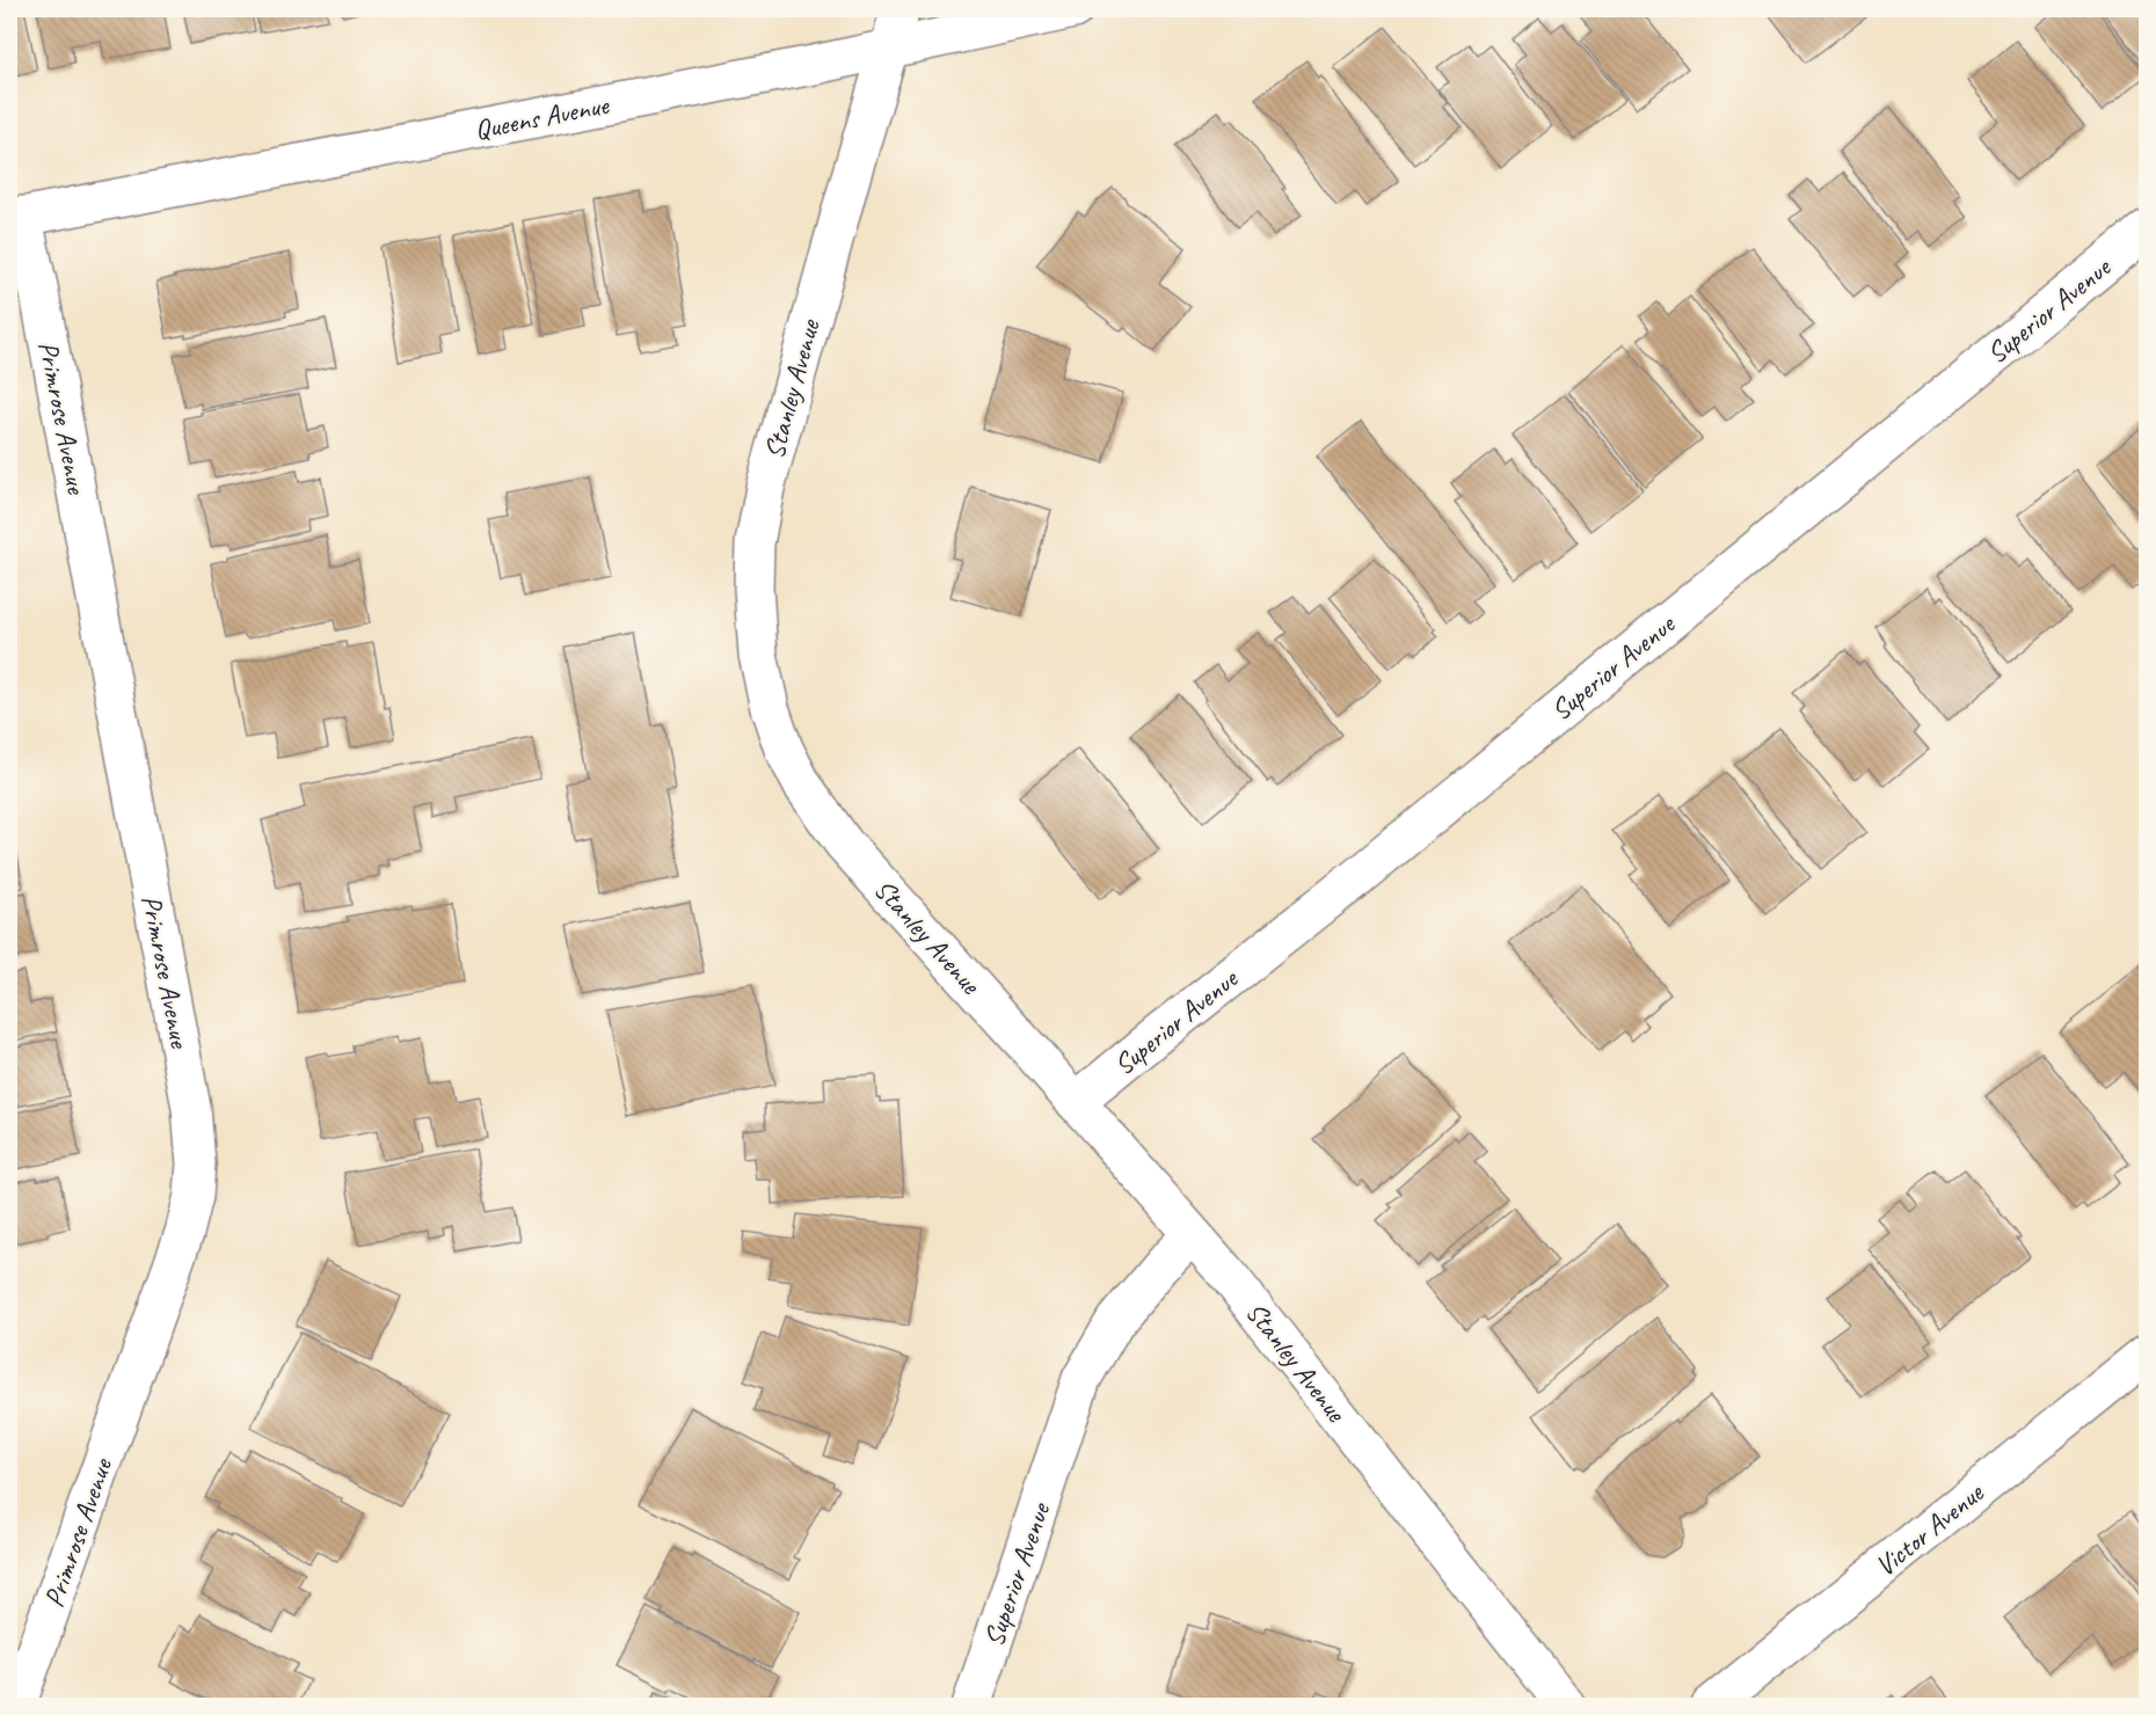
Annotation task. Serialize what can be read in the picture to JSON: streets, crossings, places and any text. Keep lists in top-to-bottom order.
{
  "streets": {
    "street": [
      "Queens Avenue",
      "Superior Avenue",
      "Stanley Avenue",
      "Primrose Avenue",
      "Victor Avenue"
    ]
  },
  "crossings": [
    ["Queens Avenue", "Stanley Avenue"],
    ["Queens Avenue", "Primrose Avenue"],
    ["Superior Avenue", "Stanley Avenue"]
  ]
}
